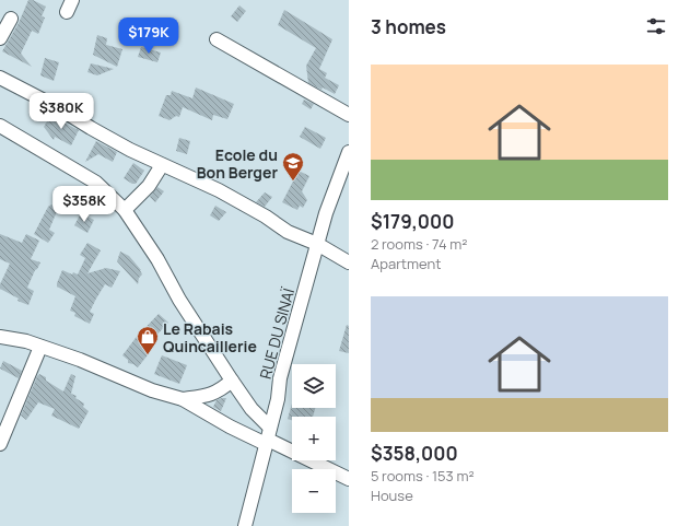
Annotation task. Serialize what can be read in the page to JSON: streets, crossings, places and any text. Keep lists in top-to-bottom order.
{
  "streets": {
    "street": ["RUE DU SINAÏ"]
  },
  "places": {
    "school or university": ["Ecole du Bon Berger"],
    "shop": ["Le Rabais Quincaillerie"]
  },
  "page": {
    "heading": "3 homes",
    "price": ["$179K", "$380K", "$358K"],
    "list": [
      {
        "name": "$179,000",
        "note": "2 rooms · 74 m² · Apartment"
      },
      {
        "name": "$358,000",
        "note": "5 rooms · 153 m² · House"
      }
    ],
    "map_buttons": ["+", "−"]
  }
}
